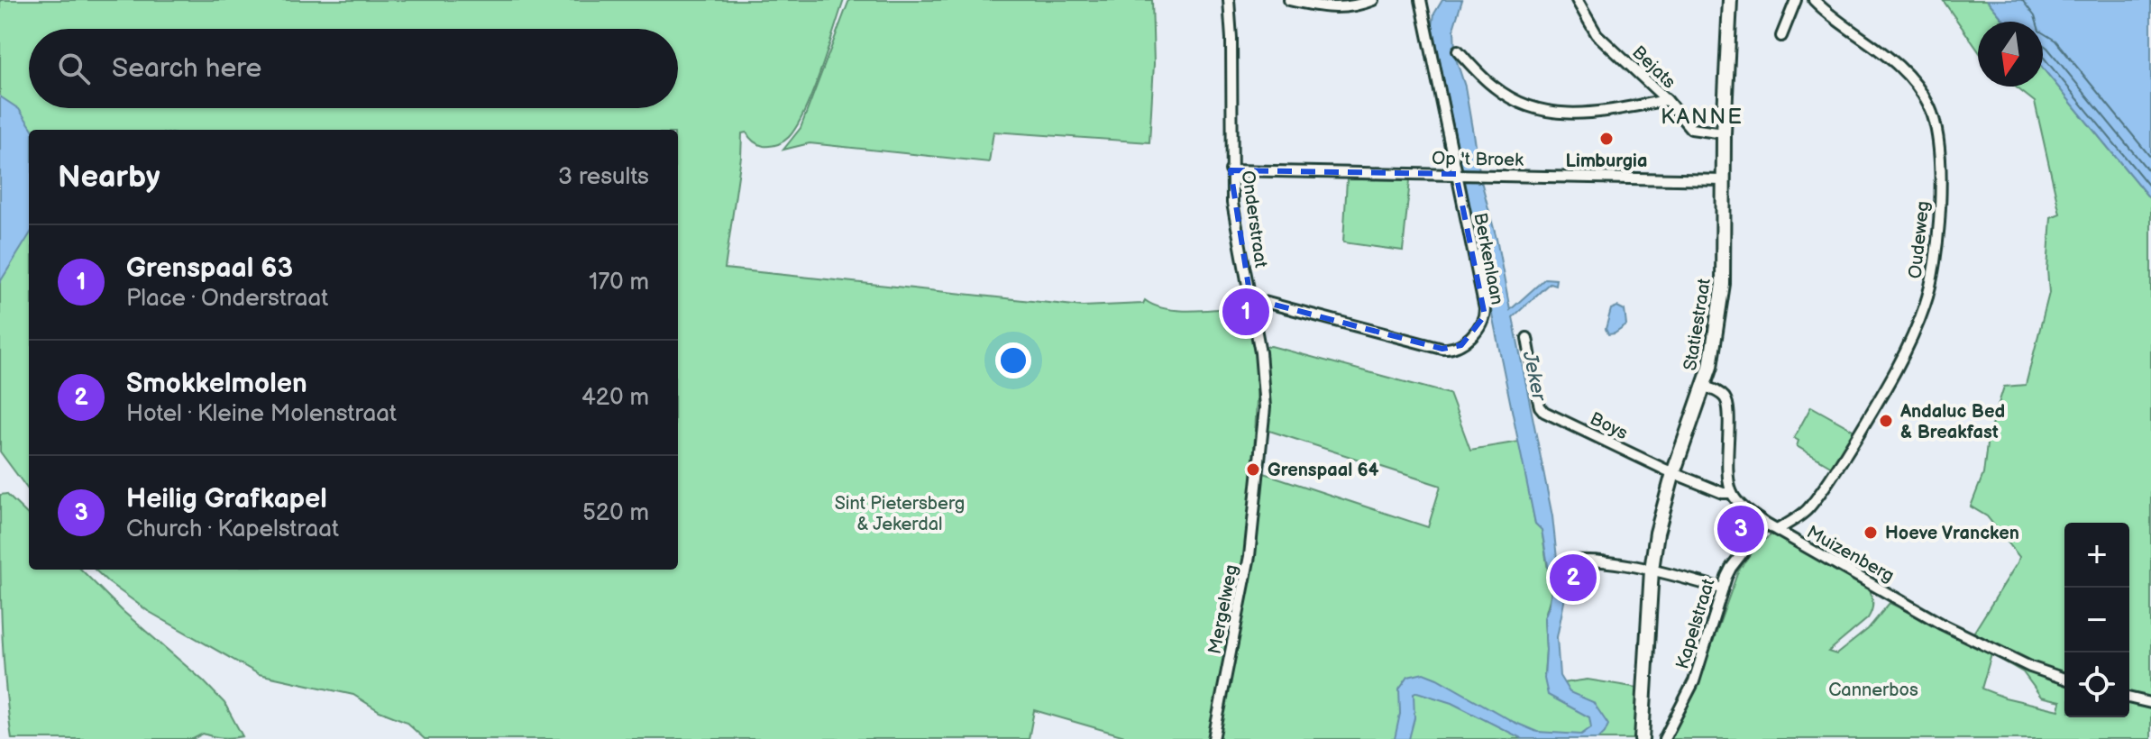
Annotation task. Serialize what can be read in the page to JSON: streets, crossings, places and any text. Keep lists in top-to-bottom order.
{
  "streets": {
    "main road": ["Statiestraat"],
    "street": [
      "Bejats",
      "Op 't Broek",
      "Onderstraat",
      "Oudeweg",
      "Berkenlaan",
      "Boys",
      "Muizenberg",
      "Mergelweg",
      "Kapelstraat"
    ]
  },
  "crossings": [
    ["Bejats", "Statiestraat"],
    ["Op 't Broek", "Onderstraat"],
    ["Op 't Broek", "Berkenlaan"],
    ["Op 't Broek", "Statiestraat"],
    ["Onderstraat", "Berkenlaan"],
    ["Onderstraat", "Mergelweg"],
    ["Oudeweg", "Muizenberg"],
    ["Statiestraat", "Boys"],
    ["Boys", "Muizenberg"],
    ["Muizenberg", "Kapelstraat"]
  ],
  "districts": ["KANNE"],
  "water": ["Jeker"],
  "parks": ["Sint Pietersberg & Jekerdal", "Cannerbos"],
  "places": [
    "Limburgia",
    "Andaluc Bed & Breakfast",
    "Grenspaal 64",
    "Hoeve Vrancken"
  ],
  "north": "bottom",
  "page": {
    "search": "Search here",
    "heading": ["Nearby", "3 results"],
    "list": [
      {
        "mark": "1",
        "name": "Grenspaal 63",
        "note": "Place · Onderstraat",
        "value": "170 m"
      },
      {
        "mark": "2",
        "name": "Smokkelmolen",
        "note": "Hotel · Kleine Molenstraat",
        "value": "420 m"
      },
      {
        "mark": "3",
        "name": "Heilig Grafkapel",
        "note": "Church · Kapelstraat",
        "value": "520 m"
      }
    ],
    "pins": ["1", "3", "2"],
    "map_buttons": ["+", "−"]
  }
}
